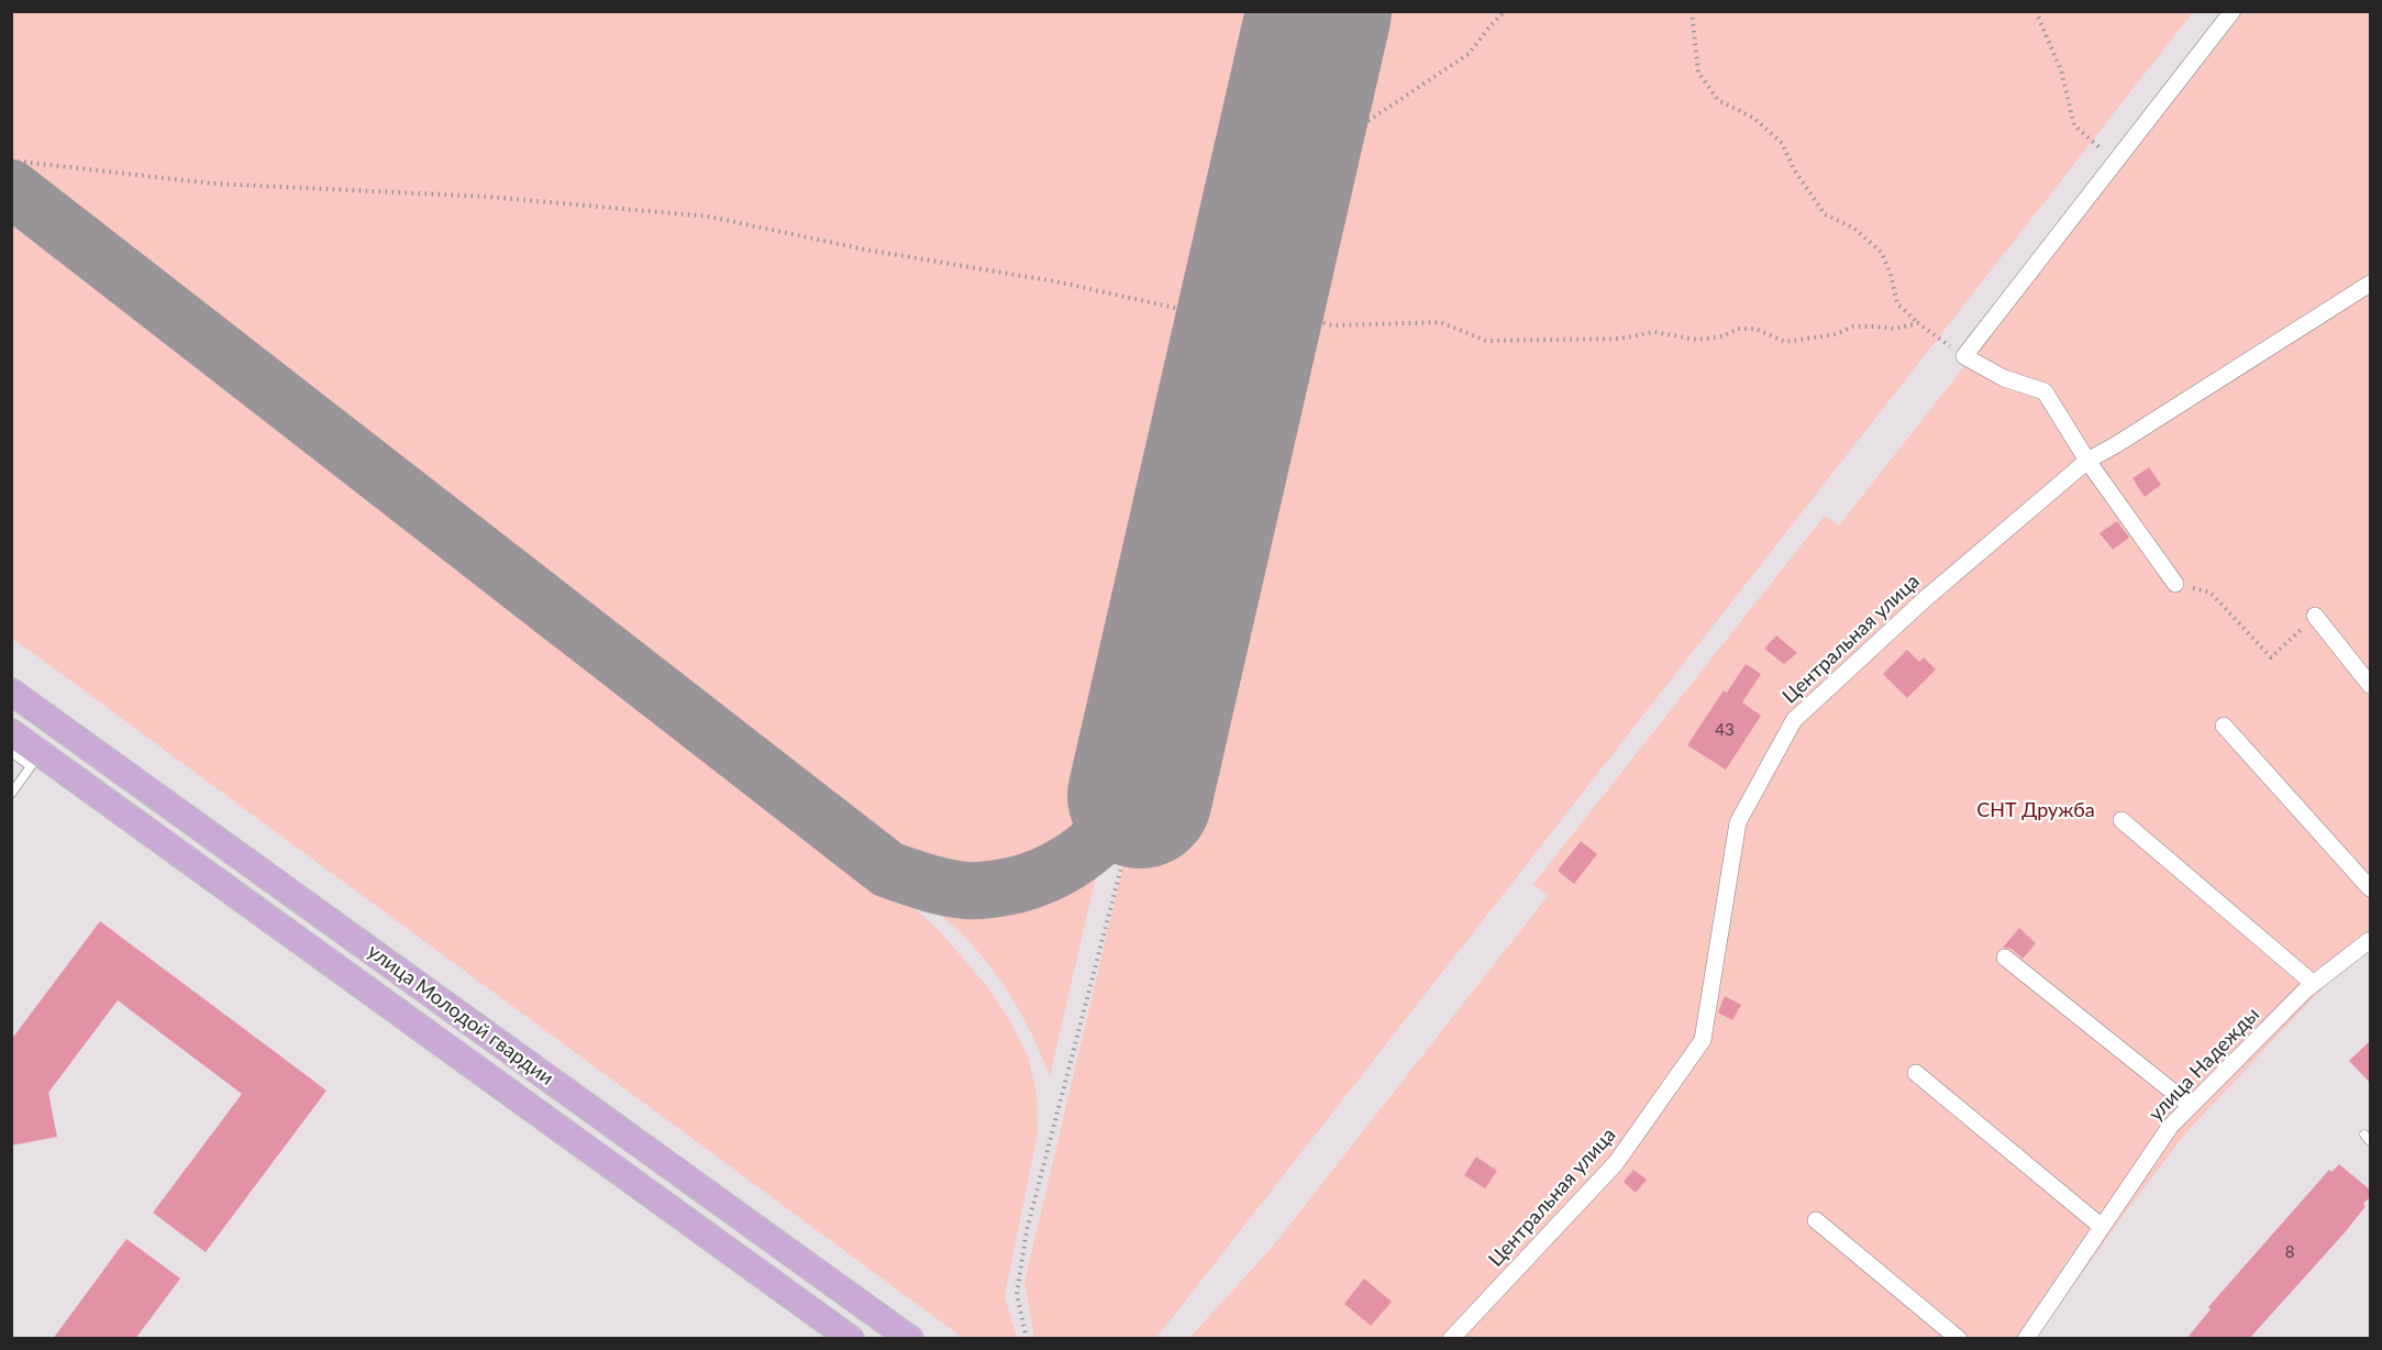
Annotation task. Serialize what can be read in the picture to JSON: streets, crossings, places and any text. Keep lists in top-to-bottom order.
{
  "streets": {
    "main road": ["улица Молодой гвардии"],
    "street": ["Центральная улица", "улица Надежды"]
  },
  "parks": ["СНТ Дружба"],
  "house_numbers": ["43", "8"]
}
